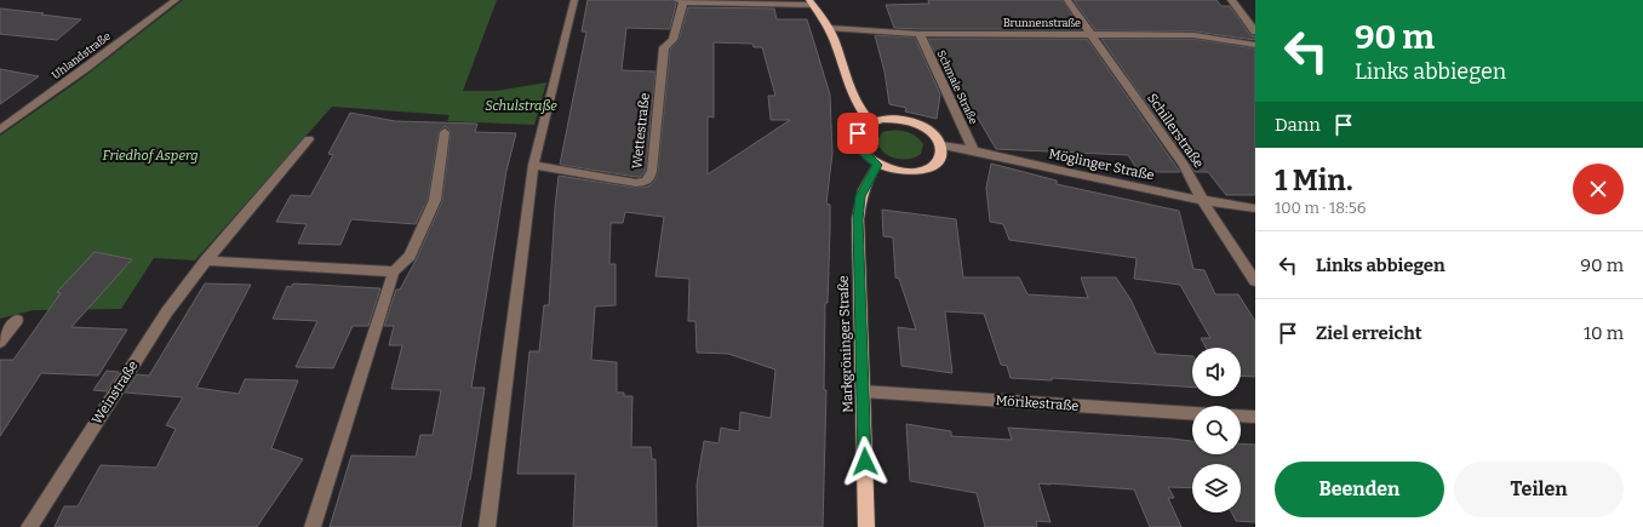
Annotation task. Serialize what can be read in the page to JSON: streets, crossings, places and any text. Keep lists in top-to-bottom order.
{
  "streets": {
    "main road": ["Markgröninger Straße"],
    "street": [
      "Brunnenstraße",
      "Uhlandstraße",
      "Schmale Straße",
      "Wettestraße",
      "Schillerstraße",
      "Möglinger Straße",
      "Weinstraße",
      "Mörikestraße"
    ]
  },
  "crossings": [
    ["Brunnenstraße", "Schmale Straße"],
    ["Brunnenstraße", "Schillerstraße"],
    ["Schmale Straße", "Möglinger Straße"],
    ["Schillerstraße", "Möglinger Straße"],
    ["Möglinger Straße", "Markgröninger Straße"],
    ["Markgröninger Straße", "Mörikestraße"]
  ],
  "parks": ["Schulstraße", "Friedhof Asperg"],
  "page": {
    "turn": ["90 m", "Links abbiegen"],
    "then": "Dann",
    "heading": ["1 Min.", "100 m · 18:56"],
    "list": [
      {
        "name": "Links abbiegen",
        "value": "90 m"
      },
      {
        "name": "Ziel erreicht",
        "value": "10 m"
      }
    ],
    "buttons": ["Beenden", "Teilen"]
  }
}
